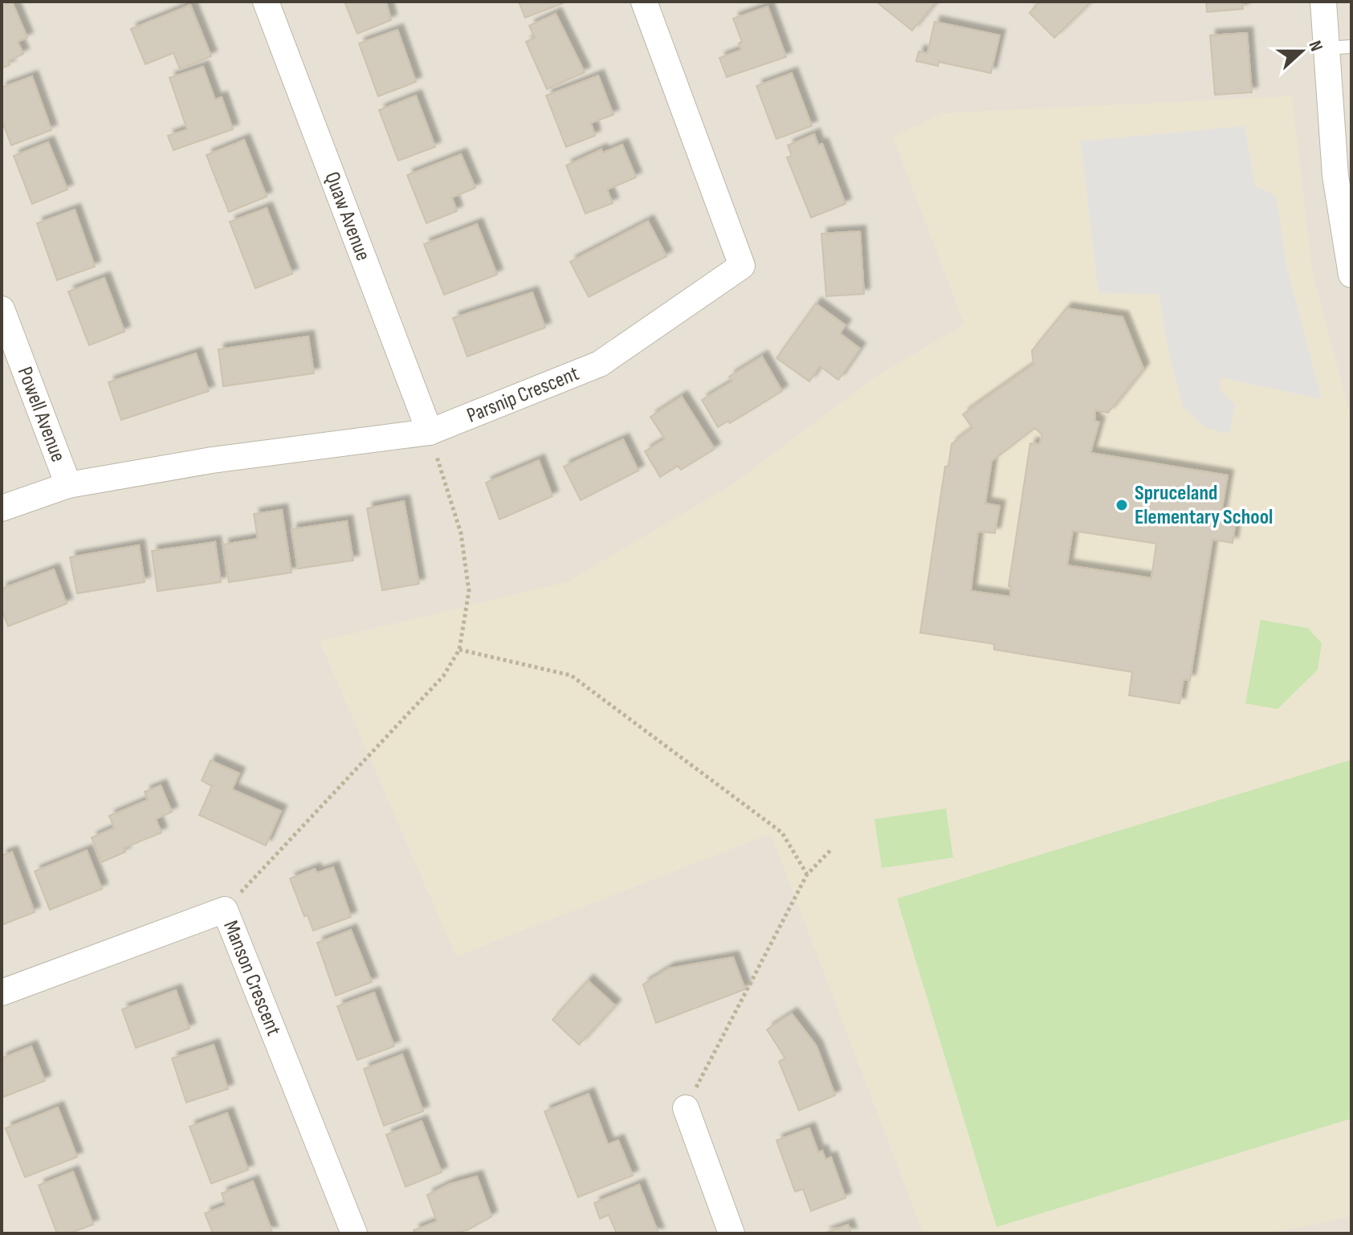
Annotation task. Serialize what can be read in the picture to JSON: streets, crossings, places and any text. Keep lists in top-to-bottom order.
{
  "streets": {
    "street": [
      "Quaw Avenue",
      "Parsnip Crescent",
      "Powell Avenue",
      "Manson Crescent"
    ]
  },
  "crossings": [
    ["Quaw Avenue", "Parsnip Crescent"],
    ["Parsnip Crescent", "Powell Avenue"]
  ],
  "places": ["Spruceland Elementary School"],
  "north": "right"
}
